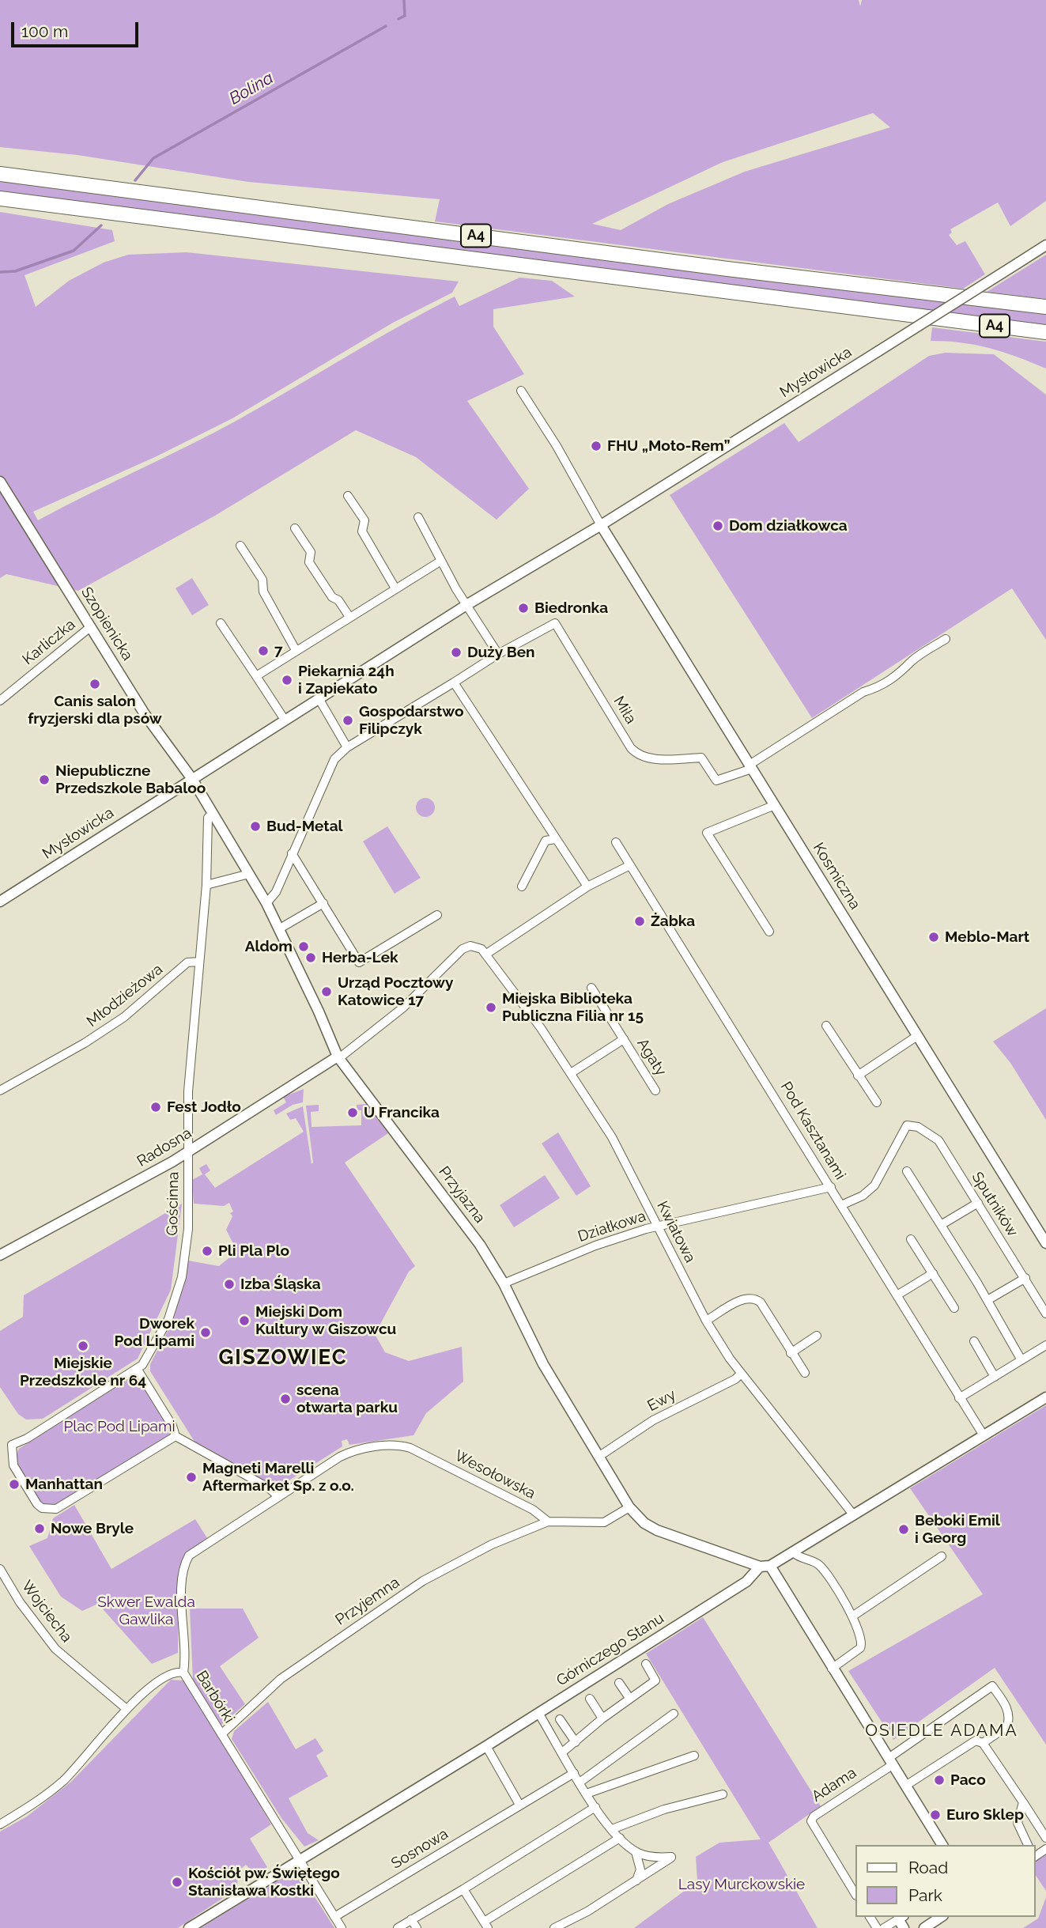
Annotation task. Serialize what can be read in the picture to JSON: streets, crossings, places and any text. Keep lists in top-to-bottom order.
{
  "streets": {
    "highway": ["A4"],
    "street": [
      "Mysłowicka",
      "Szopienicka",
      "Karliczka",
      "Miła",
      "Kosmiczna",
      "Młodzieżowa",
      "Agaty",
      "Pod Kasztanami",
      "Radosna",
      "Przyjazna",
      "Gościnna",
      "Sputników",
      "Działkowa",
      "Kwiatowa",
      "Ewy",
      "Wesołowska",
      "Przyjemna",
      "Wojciecha",
      "Górniczego Stanu",
      "Barbórki",
      "Adama",
      "Sosnowa"
    ]
  },
  "crossings": [
    ["Mysłowicka", "Szopienicka"],
    ["Mysłowicka", "Kosmiczna"],
    ["Mysłowicka", "Przyjazna"],
    ["Szopienicka", "Karliczka"],
    ["Szopienicka", "Przyjazna"],
    ["Miła", "Kosmiczna"],
    ["Miła", "Przyjazna"],
    ["Młodzieżowa", "Gościnna"],
    ["Agaty", "Kwiatowa"],
    ["Pod Kasztanami", "Sputników"],
    ["Pod Kasztanami", "Działkowa"],
    ["Pod Kasztanami", "Górniczego Stanu"],
    ["Radosna", "Przyjazna"],
    ["Radosna", "Gościnna"],
    ["Przyjazna", "Działkowa"],
    ["Przyjazna", "Ewy"],
    ["Przyjazna", "Górniczego Stanu"],
    ["Działkowa", "Kwiatowa"],
    ["Kwiatowa", "Ewy"],
    ["Kwiatowa", "Górniczego Stanu"],
    ["Wesołowska", "Przyjemna"],
    ["Wesołowska", "Barbórki"],
    ["Przyjemna", "Barbórki"],
    ["Górniczego Stanu", "Barbórki"],
    ["Barbórki", "Sosnowa"]
  ],
  "districts": ["GISZOWIEC", "OSIEDLE ADAMA"],
  "water": ["Bolina"],
  "parks": ["Plac Pod Lipami", "Skwer Ewalda Gawlika", "Lasy Murckowskie"],
  "places": [
    "FHU „Moto-Rem”",
    "Dom działkowca",
    "Biedronka",
    "7",
    "Duży Ben",
    "Piekarnia 24h i Zapiekato",
    "Canis salon fryzjerski dla psów",
    "Gospodarstwo Filipczyk",
    "Niepubliczne Przedszkole Babaloo",
    "Bud-Metal",
    "Żabka",
    "Meblo-Mart",
    "Aldom",
    "Herba-Lek",
    "Urząd Pocztowy Katowice 17",
    "Miejska Biblioteka Publiczna Filia nr 15",
    "Fest Jodło",
    "U Francika",
    "Pli Pla Plo",
    "Izba Śląska",
    "Miejski Dom Kultury w Giszowcu",
    "Dworek Pod Lipami",
    "Miejskie Przedszkole nr 64",
    "scena otwarta parku",
    "Magneti Marelli Aftermarket Sp. z o.o.",
    "Manhattan",
    "Nowe Bryle",
    "Beboki Emil i Georg",
    "Paco",
    "Euro Sklep",
    "Kościół pw. Świętego Stanisława Kostki"
  ],
  "legend": ["Road", "Park"],
  "scale_bar": "100 m"
}
